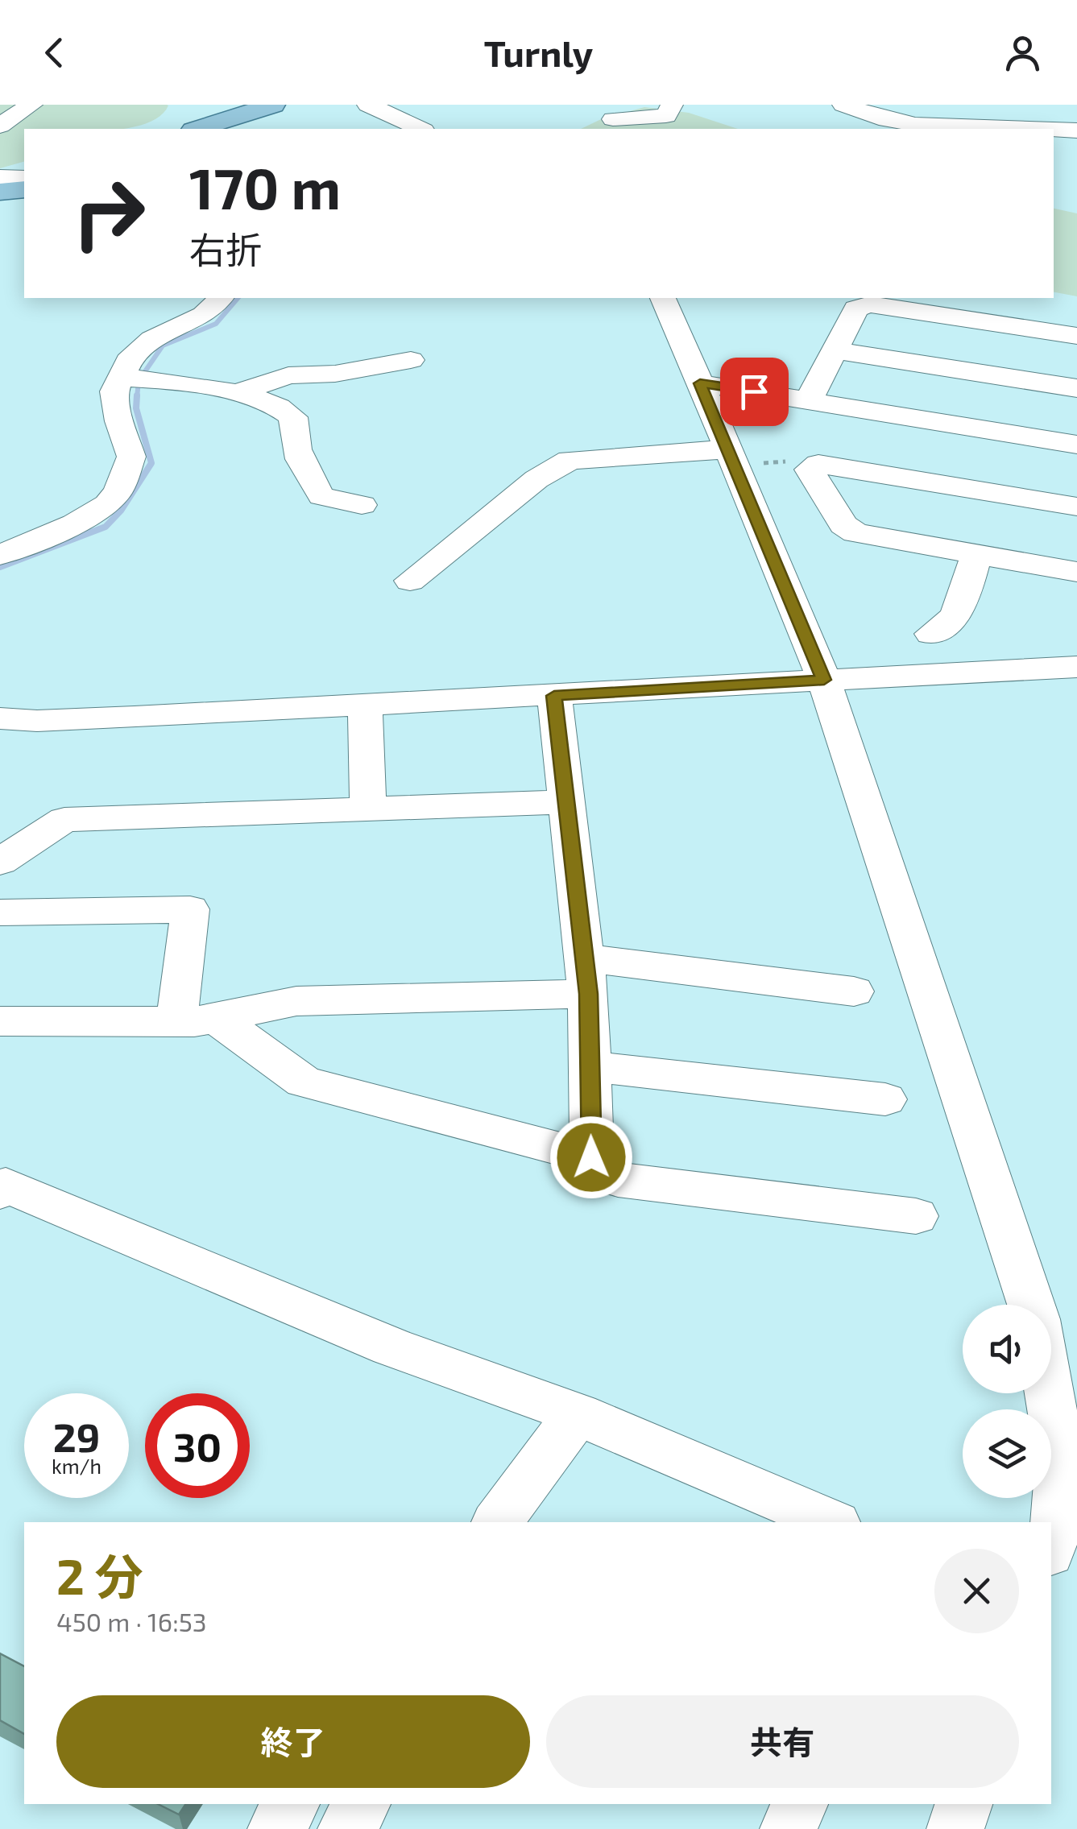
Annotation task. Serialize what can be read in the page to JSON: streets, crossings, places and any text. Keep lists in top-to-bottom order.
{
  "page": {
    "header": "Turnly",
    "turn": ["170 m", "右折"],
    "speed": "29 km/h",
    "limit": "30",
    "heading": ["2 分", "450 m · 16:53"],
    "buttons": ["終了", "共有"]
  }
}
